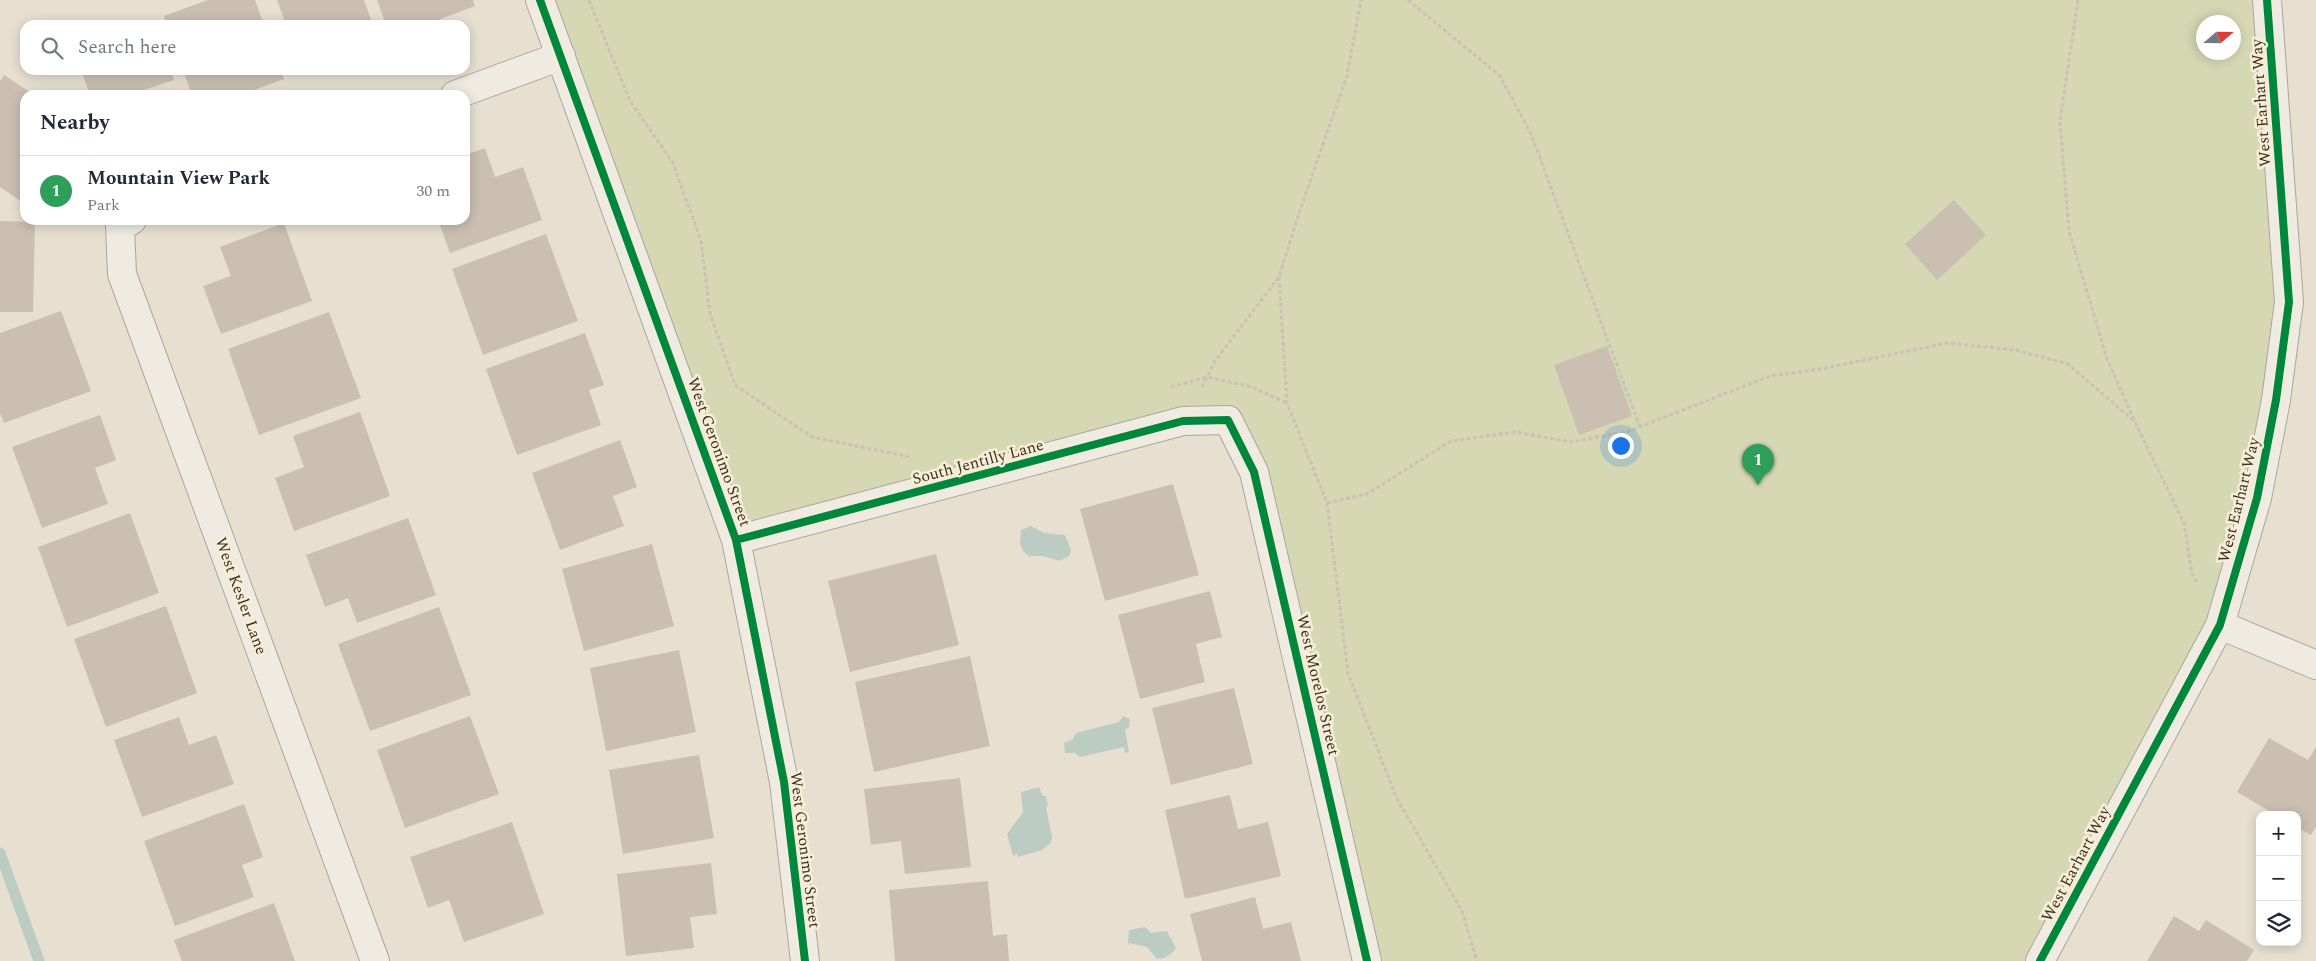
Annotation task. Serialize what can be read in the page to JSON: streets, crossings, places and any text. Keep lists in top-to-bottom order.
{
  "streets": {
    "street": [
      "West Earhart Way",
      "West Geronimo Street",
      "South Jentilly Lane",
      "West Kesler Lane",
      "West Morelos Street"
    ]
  },
  "crossings": [
    ["West Geronimo Street", "South Jentilly Lane"],
    ["South Jentilly Lane", "West Morelos Street"]
  ],
  "north": "right",
  "page": {
    "search": "Search here",
    "heading": "Nearby",
    "list": [
      {
        "mark": "1",
        "name": "Mountain View Park",
        "note": "Park",
        "value": "30 m"
      }
    ],
    "pins": "1",
    "map_buttons": ["+", "−"]
  }
}
